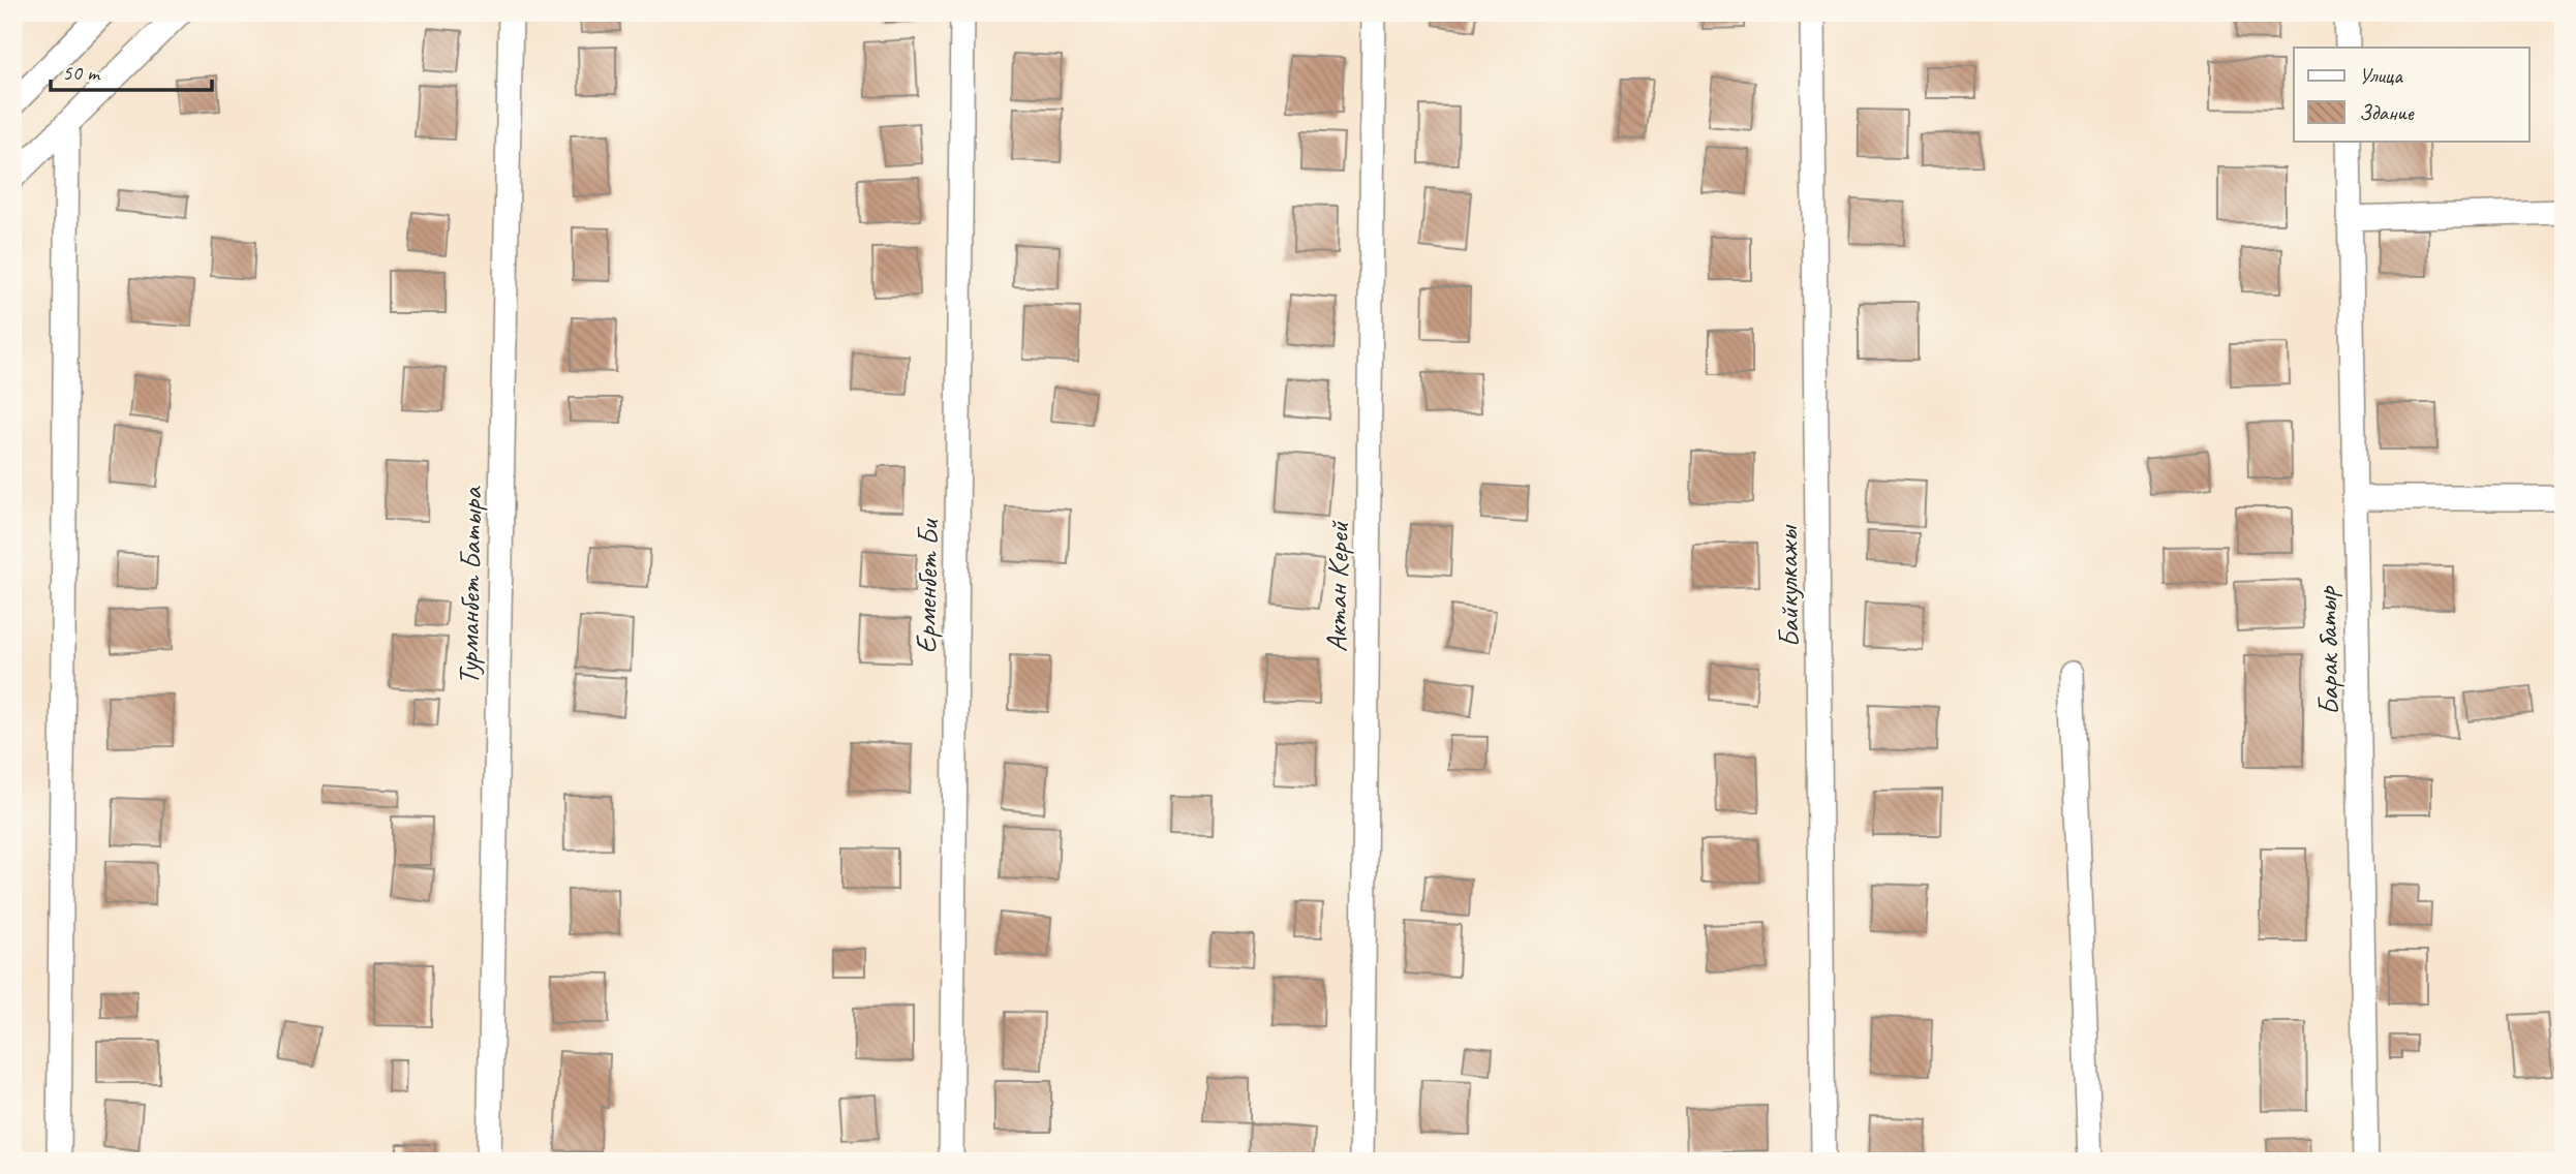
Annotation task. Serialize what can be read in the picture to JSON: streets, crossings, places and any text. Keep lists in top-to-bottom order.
{
  "streets": {
    "street": [
      "Турманбет Батыра",
      "Ерменбет Би",
      "Актан Керей",
      "Байкулкажы",
      "Барак батыр"
    ]
  },
  "legend": ["Улица", "Здание"],
  "scale_bar": "50 m"
}
